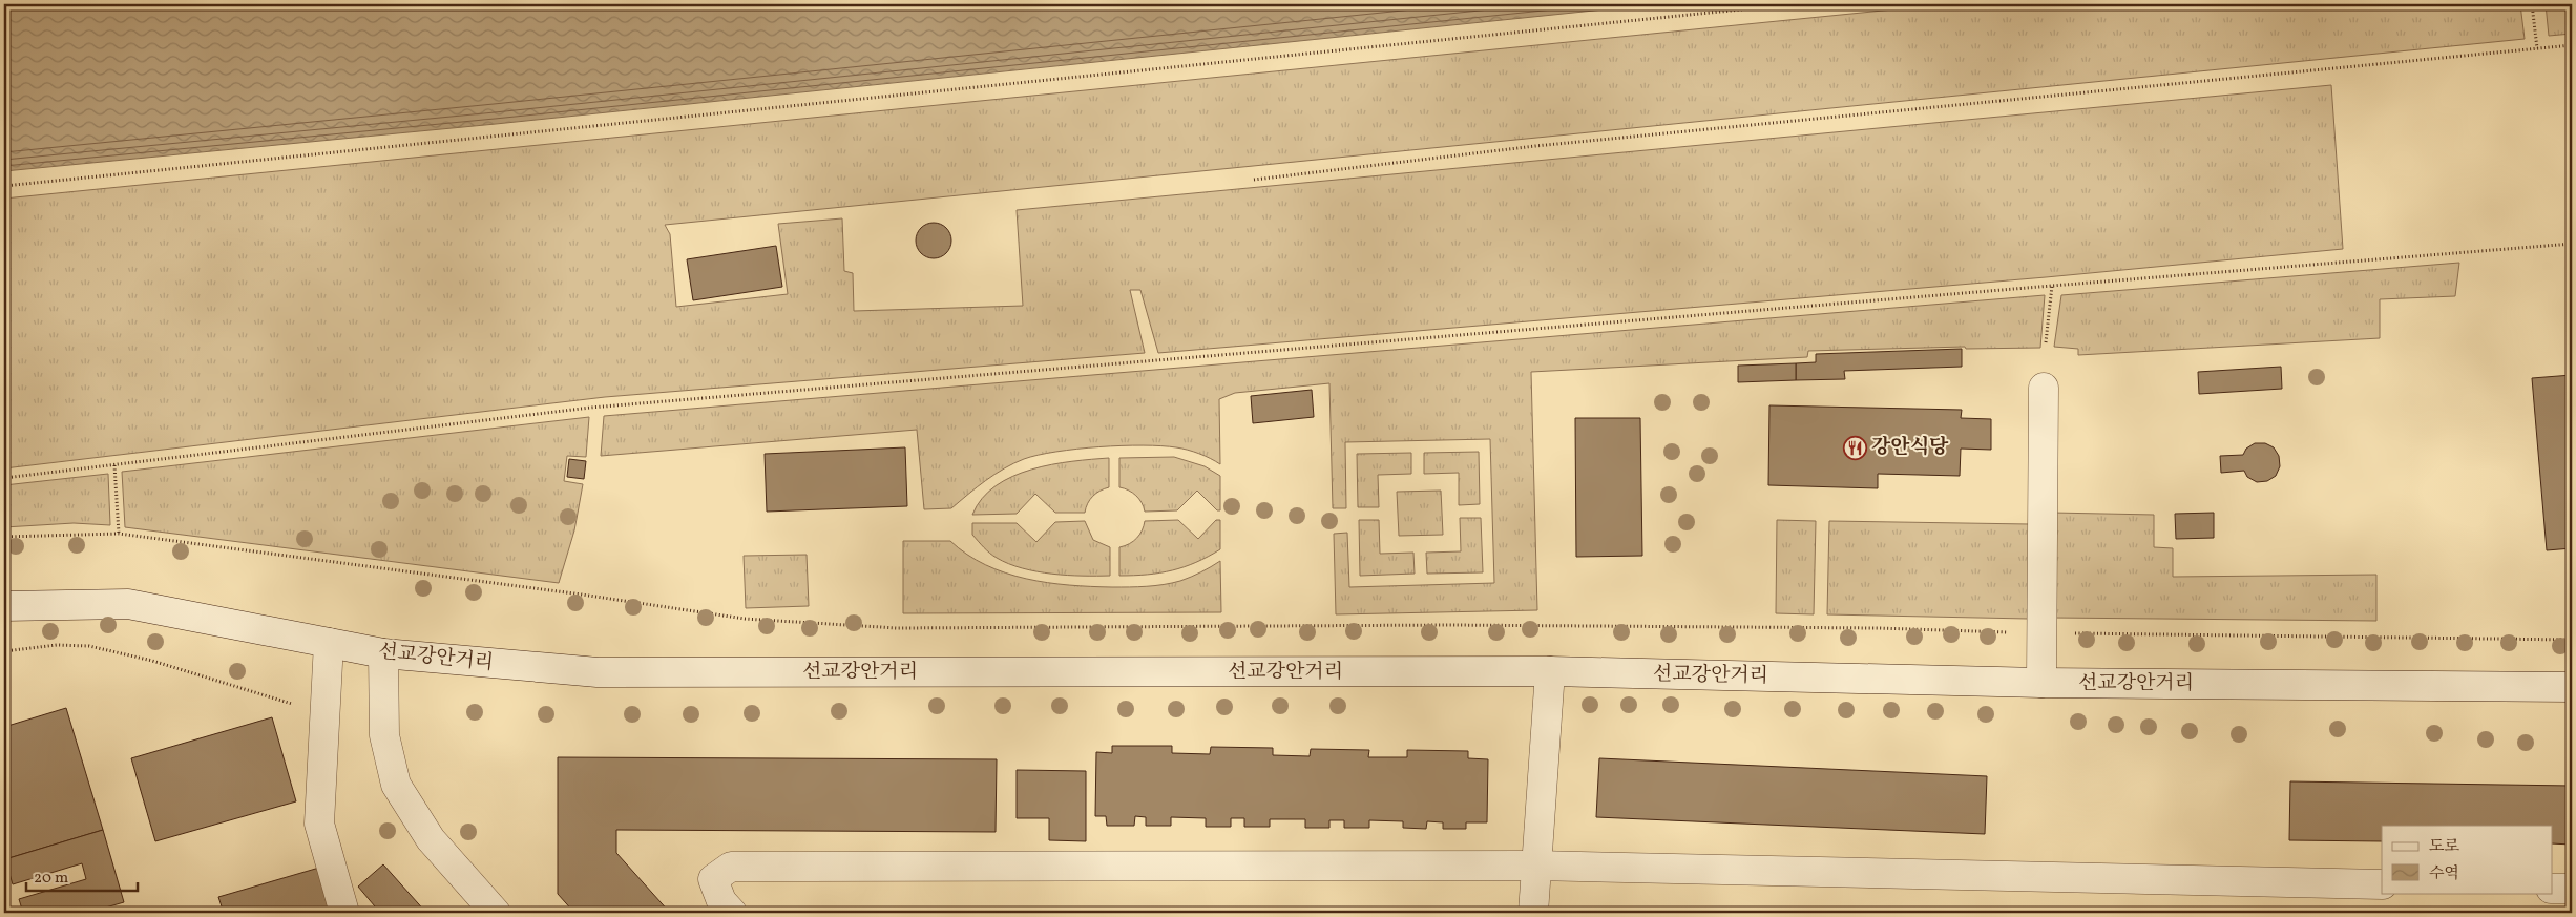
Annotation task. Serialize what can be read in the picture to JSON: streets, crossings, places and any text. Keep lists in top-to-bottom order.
{
  "streets": {
    "street": ["선교강안거리"]
  },
  "places": {
    "restaurant": ["강안식당"]
  },
  "legend": ["도로", "수역"],
  "scale_bar": "20 m"
}
